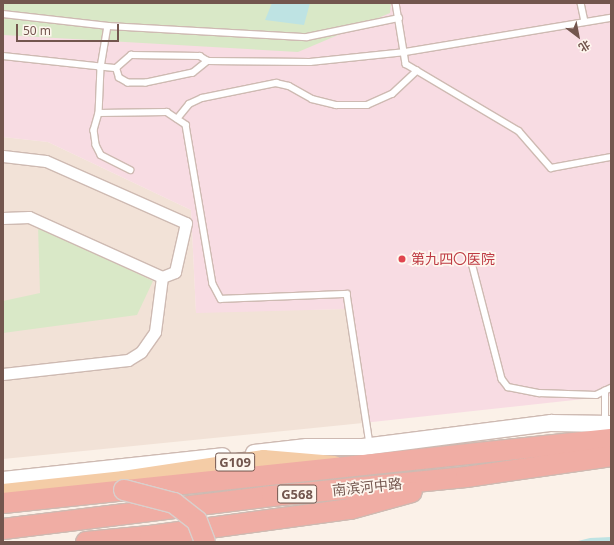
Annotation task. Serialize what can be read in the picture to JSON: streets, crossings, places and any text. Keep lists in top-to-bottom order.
{
  "streets": {
    "highway": ["南滨河中路", "G568"]
  },
  "places": ["第九四〇医院"],
  "scale_bar": "50 m",
  "north": "bottom right"
}
